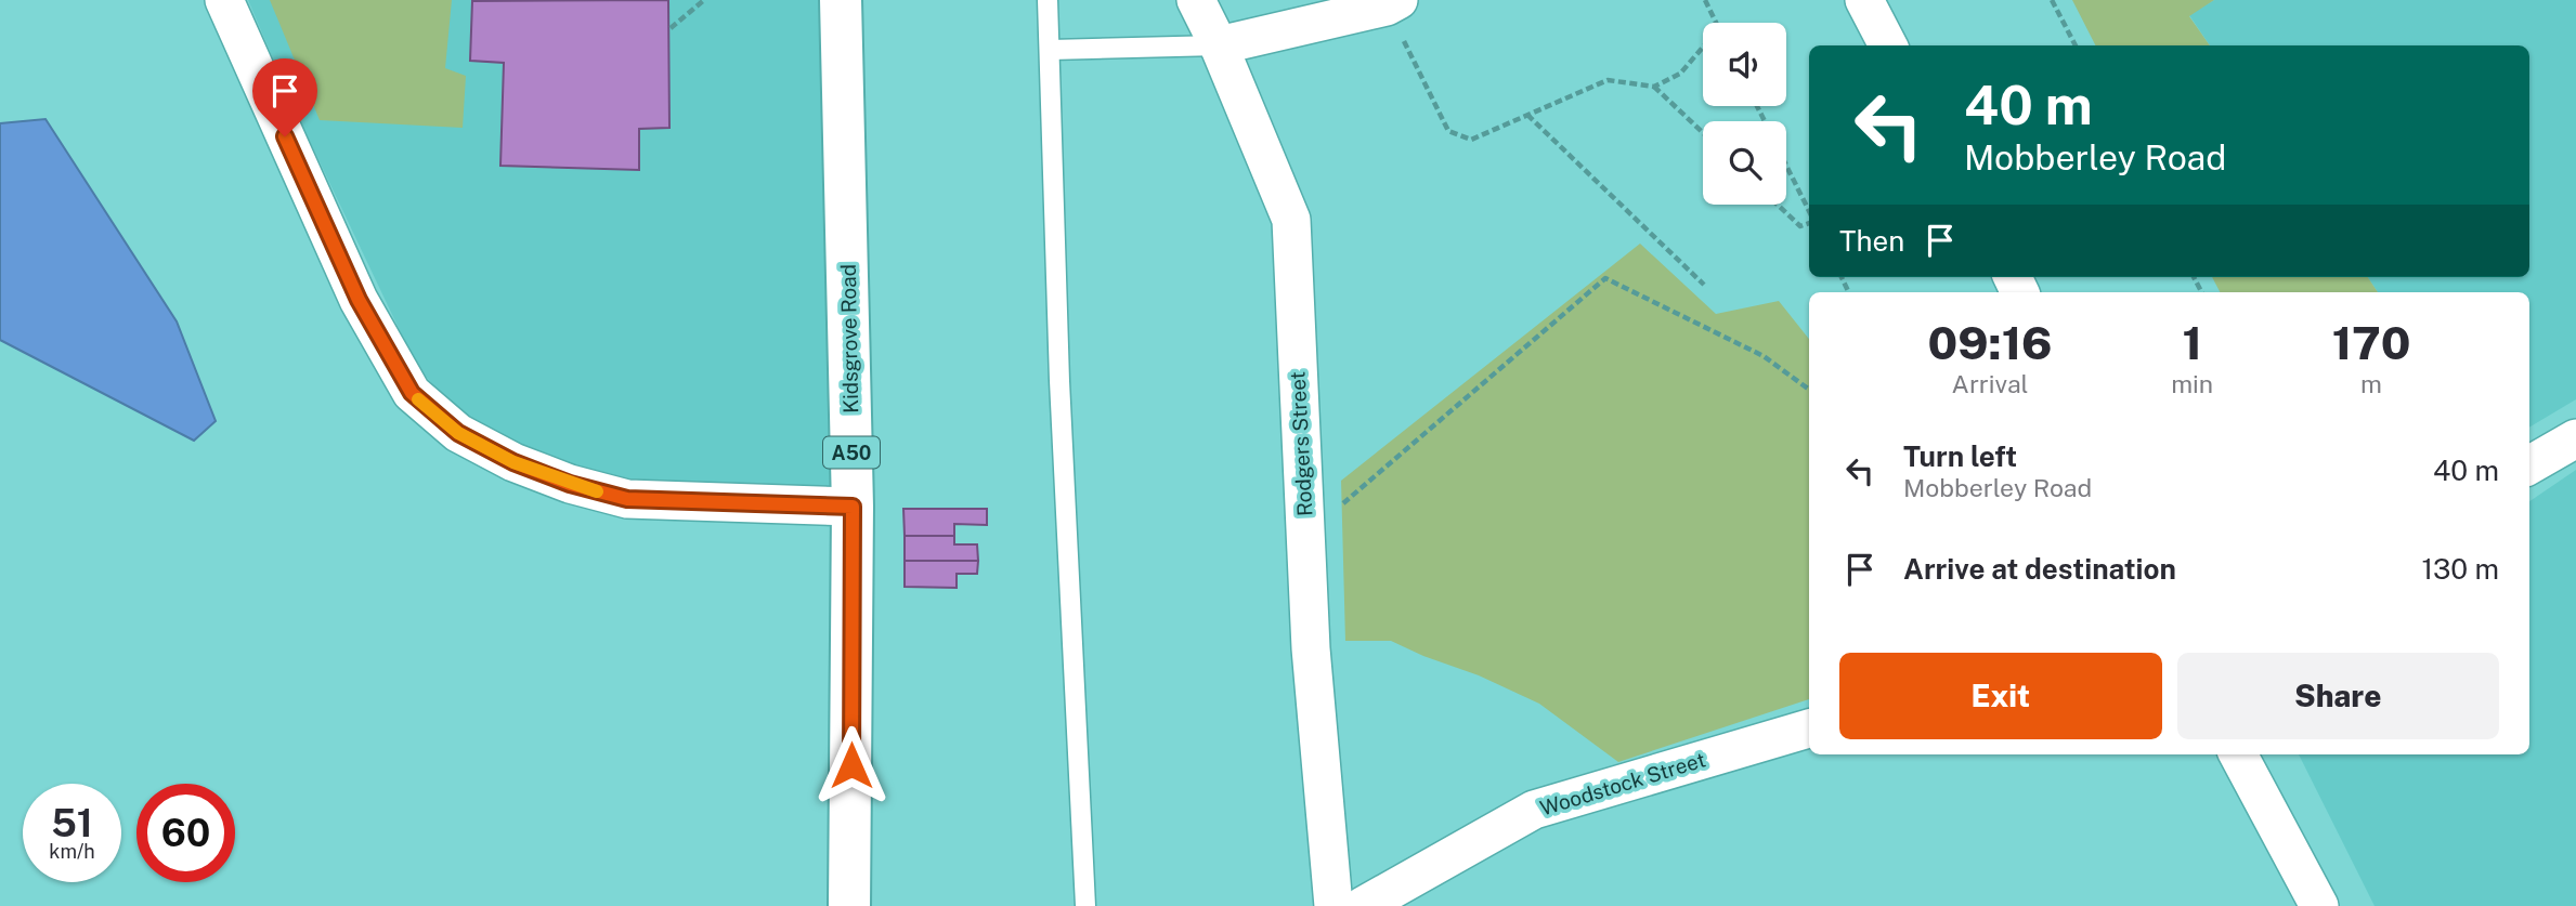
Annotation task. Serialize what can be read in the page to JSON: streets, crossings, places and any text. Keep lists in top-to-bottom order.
{
  "streets": {
    "main road": ["Kidsgrove Road", "A50"],
    "street": ["Rodgers Street", "Woodstock Street"]
  },
  "page": {
    "turn": ["40 m", "Mobberley Road"],
    "then": "Then",
    "eta": [
      "09:16",
      "Arrival",
      "1",
      "min",
      "170",
      "m"
    ],
    "list": [
      {
        "name": "Turn left",
        "note": "Mobberley Road",
        "value": "40 m"
      },
      {
        "name": "Arrive at destination",
        "value": "130 m"
      }
    ],
    "buttons": ["Exit", "Share"],
    "speed": "51 km/h",
    "limit": "60"
  }
}
